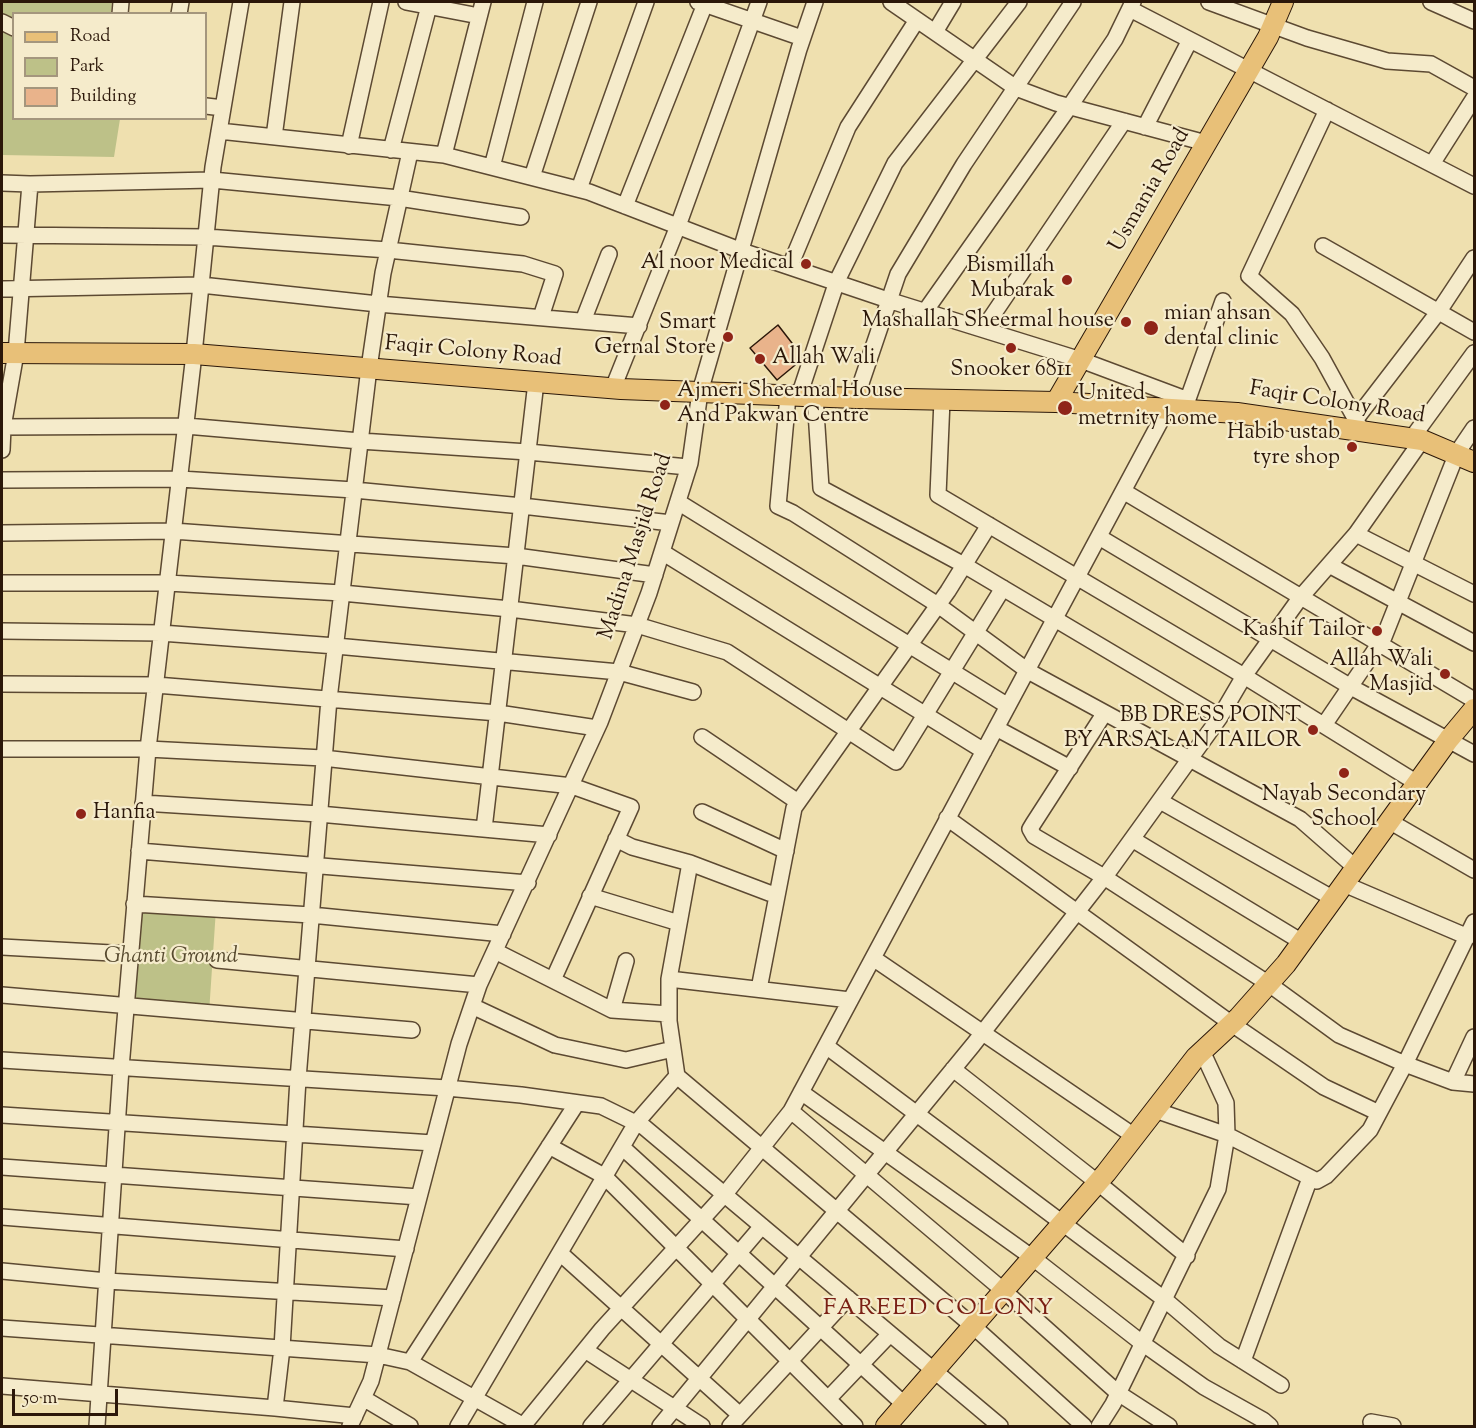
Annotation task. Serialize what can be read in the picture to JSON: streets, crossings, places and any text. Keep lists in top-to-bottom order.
{
  "streets": {
    "main road": ["Usmania Road", "Faqir Colony Road"],
    "street": ["Madina Masjid Road"]
  },
  "crossings": [
    ["Usmania Road", "Faqir Colony Road"],
    ["Faqir Colony Road", "Madina Masjid Road"]
  ],
  "districts": ["FAREED COLONY"],
  "parks": ["Ghanti Ground"],
  "places": [
    "Al noor Medical",
    "Bismillah Mubarak",
    "Mashallah Sheermal house",
    "mian ahsan dental clinic",
    "Smart Gernal Store",
    "Snooker 6811",
    "Allah Wali",
    "Ajmeri Sheermal House And Pakwan Centre",
    "United metrnity home",
    "Habib ustab tyre shop",
    "Kashif Tailor",
    "Allah Wali Masjid",
    "BB DRESS POINT BY ARSALAN TAILOR",
    "Nayab Secondary School",
    "Hanfia"
  ],
  "legend": ["Road", "Park", "Building"],
  "scale_bar": "50 m"
}
